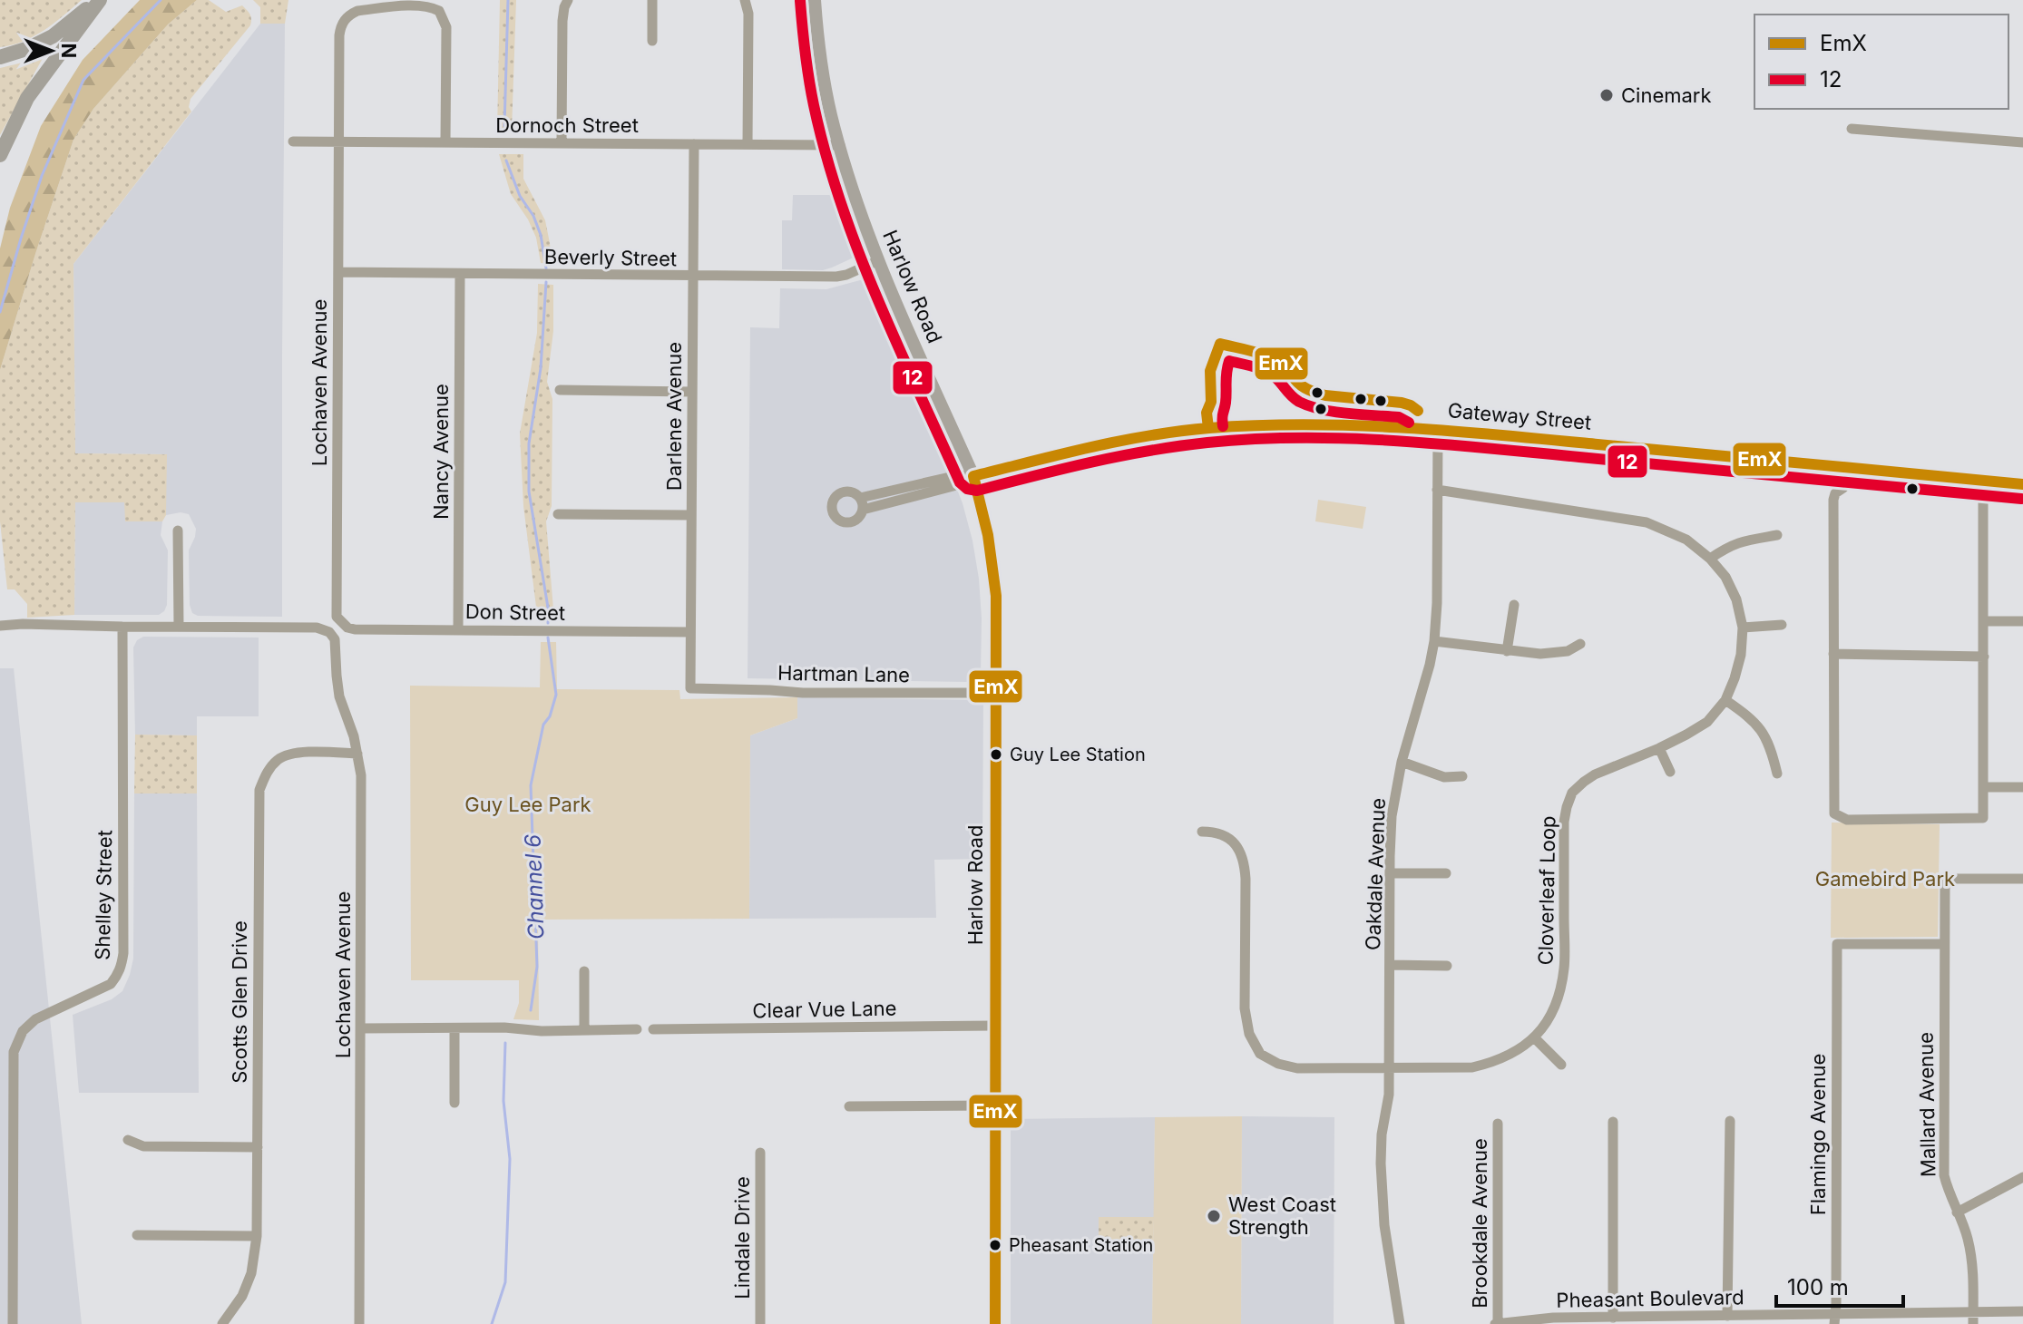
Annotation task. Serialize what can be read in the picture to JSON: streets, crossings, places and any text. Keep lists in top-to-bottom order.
{
  "streets": {
    "main road": ["Harlow Road", "Gateway Street"],
    "street": [
      "Dornoch Street",
      "Beverly Street",
      "Lochaven Avenue",
      "Darlene Avenue",
      "Nancy Avenue",
      "Don Street",
      "Hartman Lane",
      "Oakdale Avenue",
      "Cloverleaf Loop",
      "Shelley Street",
      "Scotts Glen Drive",
      "Clear Vue Lane",
      "Mallard Avenue",
      "Flamingo Avenue",
      "Brookdale Avenue",
      "Lindale Drive",
      "Pheasant Boulevard"
    ]
  },
  "crossings": [
    ["Dornoch Street", "Harlow Road"],
    ["Dornoch Street", "Lochaven Avenue"],
    ["Dornoch Street", "Darlene Avenue"],
    ["Beverly Street", "Harlow Road"],
    ["Beverly Street", "Lochaven Avenue"],
    ["Beverly Street", "Darlene Avenue"],
    ["Beverly Street", "Nancy Avenue"],
    ["Harlow Road", "Gateway Street"],
    ["Harlow Road", "Hartman Lane"],
    ["Harlow Road", "Clear Vue Lane"],
    ["Lochaven Avenue", "Don Street"],
    ["Lochaven Avenue", "Scotts Glen Drive"],
    ["Darlene Avenue", "Don Street"],
    ["Darlene Avenue", "Hartman Lane"],
    ["Gateway Street", "Oakdale Avenue"],
    ["Nancy Avenue", "Don Street"],
    ["Oakdale Avenue", "Cloverleaf Loop"],
    ["Mallard Avenue", "Flamingo Avenue"],
    ["Mallard Avenue", "Pheasant Boulevard"],
    ["Flamingo Avenue", "Pheasant Boulevard"],
    ["Brookdale Avenue", "Pheasant Boulevard"]
  ],
  "water": ["Channel 6"],
  "parks": ["Guy Lee Park", "Gamebird Park"],
  "places": [
    "Cinemark",
    "Guy Lee Station",
    "West Coast Strength",
    "Pheasant Station"
  ],
  "lines": ["transit line 12", "transit line EmX"],
  "legend": ["EmX", "12"],
  "scale_bar": "100 m",
  "north": "right"
}
